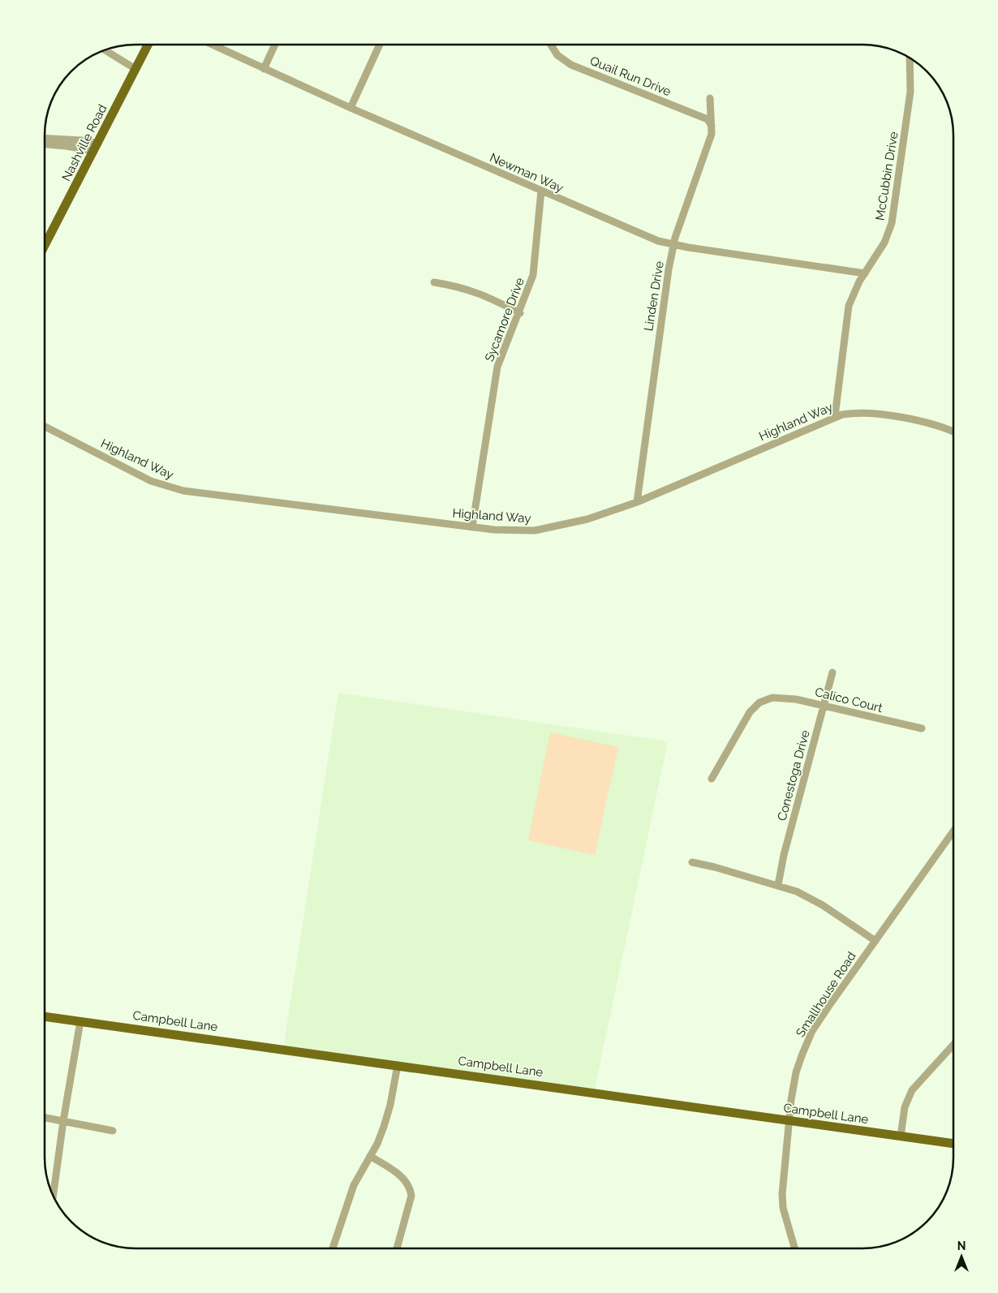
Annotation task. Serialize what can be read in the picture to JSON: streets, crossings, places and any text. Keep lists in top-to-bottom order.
{
  "streets": {
    "main road": ["Nashville Road", "Campbell Lane"],
    "street": [
      "Quail Run Drive",
      "Newman Way",
      "McCubbin Drive",
      "Linden Drive",
      "Sycamore Drive",
      "Highland Way",
      "Calico Court",
      "Conestoga Drive",
      "Smallhouse Road"
    ]
  },
  "crossings": [
    ["Quail Run Drive", "Linden Drive"],
    ["Newman Way", "McCubbin Drive"],
    ["Newman Way", "Linden Drive"],
    ["Newman Way", "Sycamore Drive"],
    ["McCubbin Drive", "Highland Way"],
    ["Linden Drive", "Highland Way"],
    ["Sycamore Drive", "Highland Way"],
    ["Calico Court", "Conestoga Drive"],
    ["Smallhouse Road", "Campbell Lane"]
  ],
  "north": "top"
}
